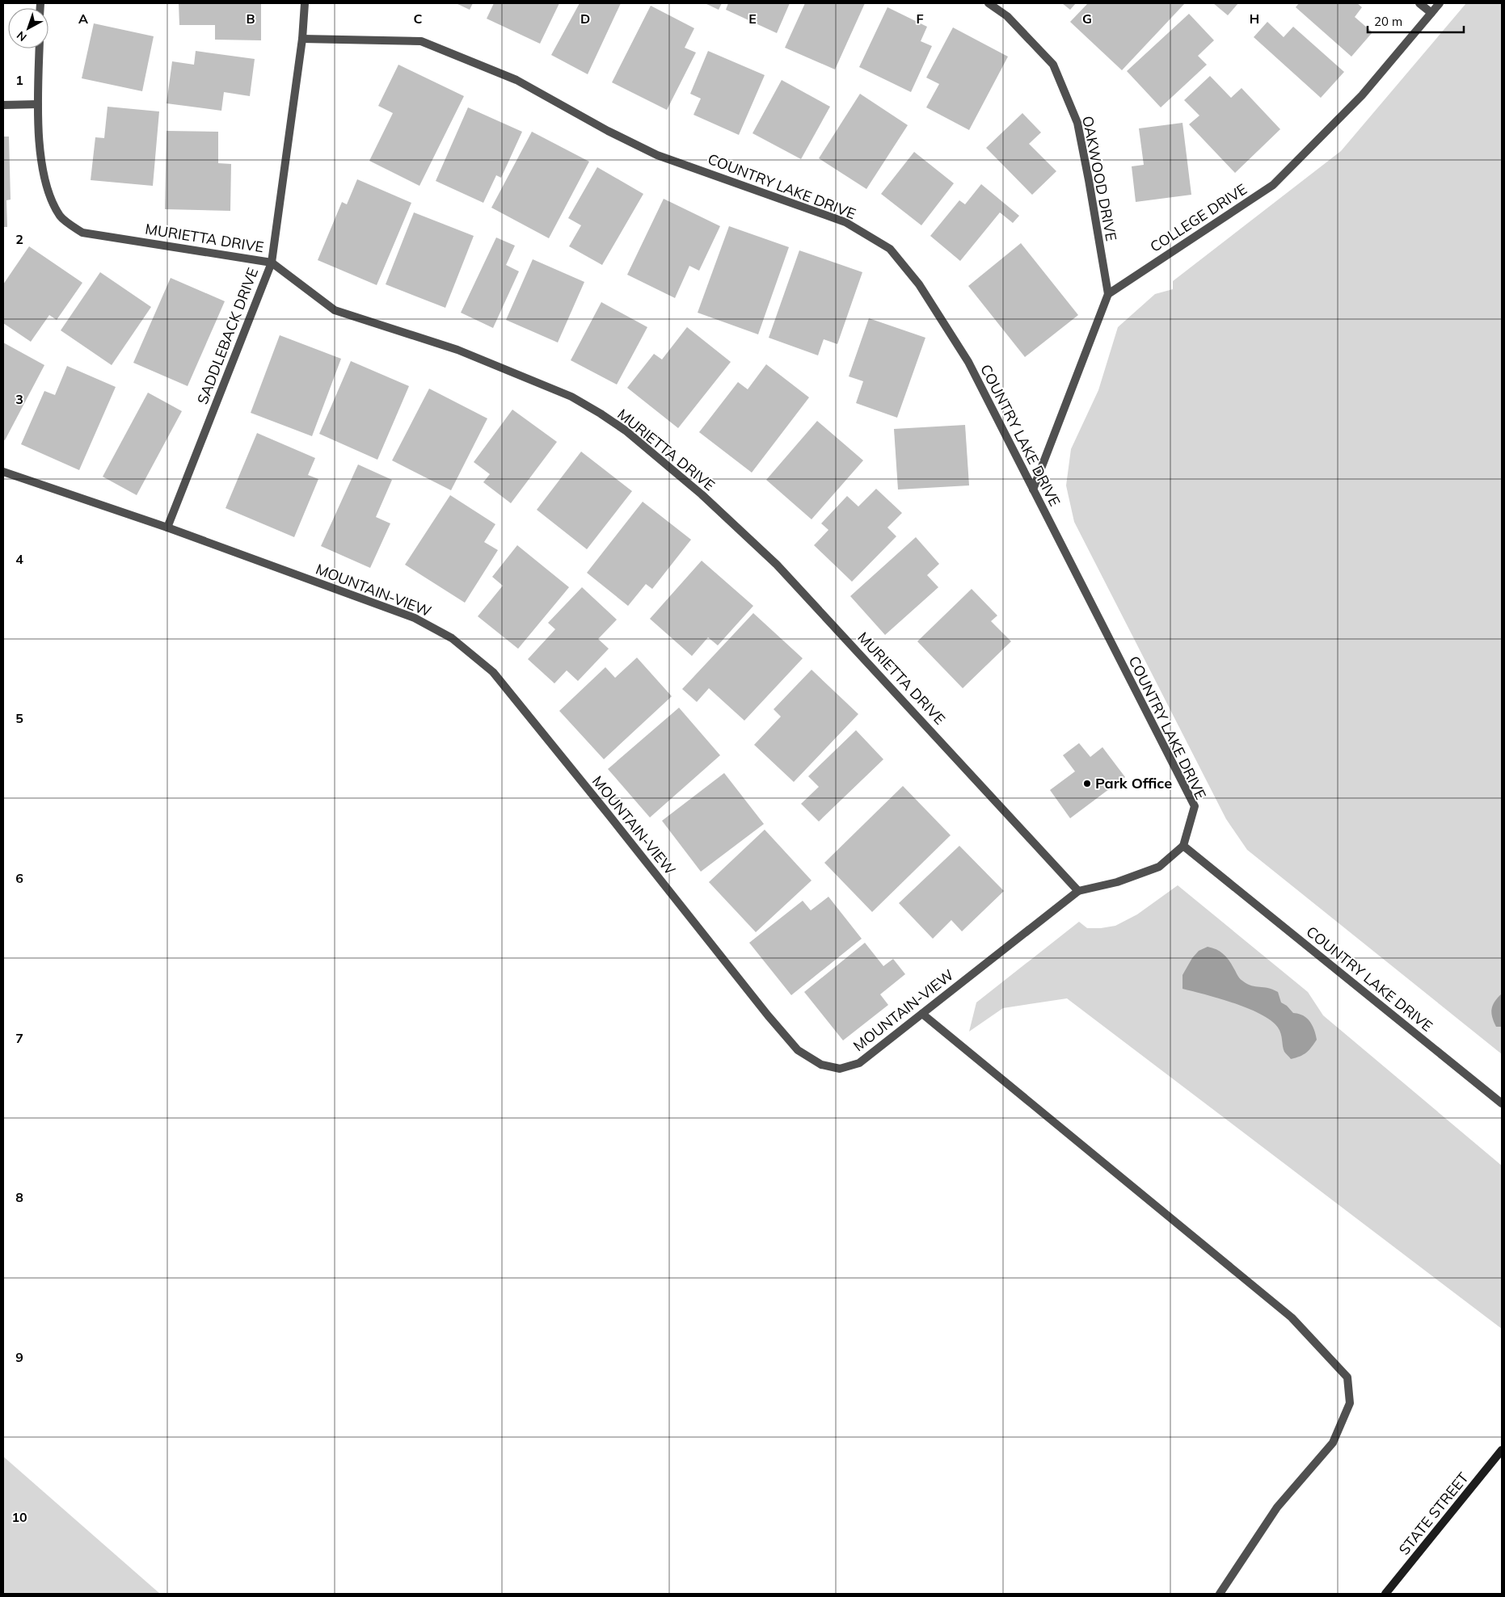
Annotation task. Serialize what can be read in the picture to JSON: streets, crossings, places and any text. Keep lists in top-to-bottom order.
{
  "streets": {
    "main road": ["STATE STREET"],
    "lane": [
      "OAKWOOD DRIVE",
      "COUNTRY LAKE DRIVE",
      "COLLEGE DRIVE",
      "MURIETTA DRIVE",
      "SADDLEBACK DRIVE",
      "MOUNTAIN-VIEW"
    ]
  },
  "crossings": [
    ["OAKWOOD DRIVE", "COLLEGE DRIVE"],
    ["COUNTRY LAKE DRIVE", "SADDLEBACK DRIVE"],
    ["COUNTRY LAKE DRIVE", "MOUNTAIN-VIEW"],
    ["MURIETTA DRIVE", "SADDLEBACK DRIVE"],
    ["MURIETTA DRIVE", "MOUNTAIN-VIEW"],
    ["SADDLEBACK DRIVE", "MOUNTAIN-VIEW"]
  ],
  "places": ["Park Office"],
  "scale_bar": "20 m",
  "north": "bottom left",
  "grid": {
    "columns": [
      "A",
      "B",
      "C",
      "D",
      "E",
      "F",
      "G",
      "H"
    ],
    "rows": [
      "1",
      "2",
      "3",
      "4",
      "5",
      "6",
      "7",
      "8",
      "9",
      "10"
    ]
  }
}
